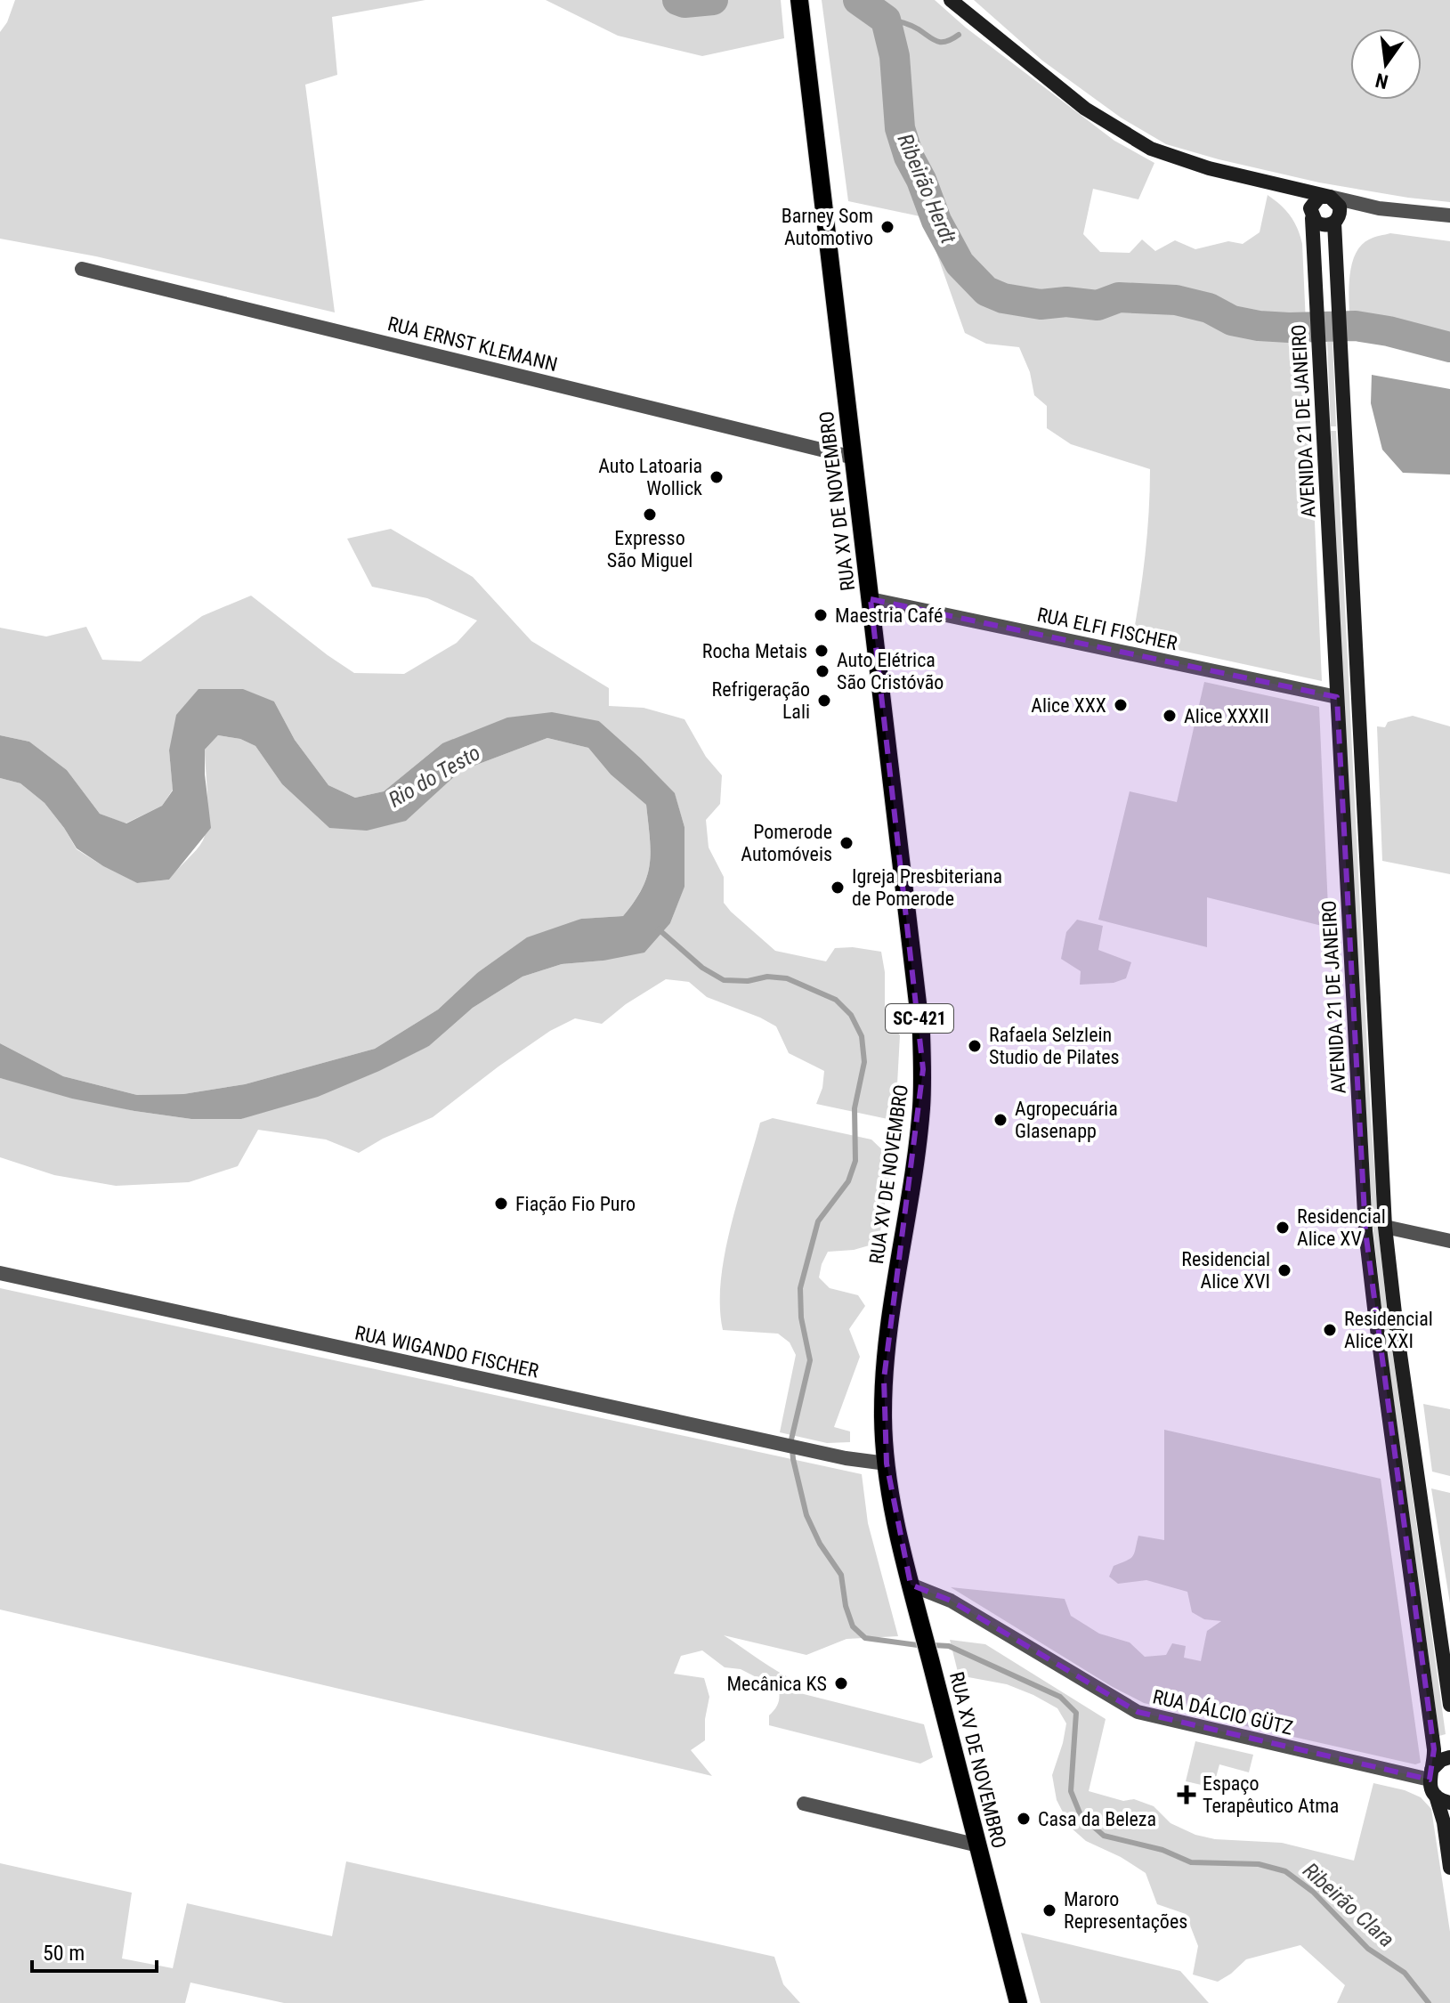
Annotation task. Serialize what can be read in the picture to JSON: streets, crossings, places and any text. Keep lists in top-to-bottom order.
{
  "streets": {
    "main road": ["AVENIDA 21 DE JANEIRO", "RUA XV DE NOVEMBRO", "SC-421"],
    "street": [
      "RUA ERNST KLEMANN",
      "RUA ELFI FISCHER",
      "RUA WIGANDO FISCHER",
      "RUA DÁLCIO GÜTZ"
    ]
  },
  "crossings": [
    ["RUA ERNST KLEMANN", "RUA XV DE NOVEMBRO"],
    ["AVENIDA 21 DE JANEIRO", "RUA ELFI FISCHER"],
    ["AVENIDA 21 DE JANEIRO", "RUA DÁLCIO GÜTZ"],
    ["RUA XV DE NOVEMBRO", "RUA ELFI FISCHER"],
    ["RUA XV DE NOVEMBRO", "RUA WIGANDO FISCHER"],
    ["RUA XV DE NOVEMBRO", "RUA DÁLCIO GÜTZ"]
  ],
  "water": ["Ribeirão Herdt", "Rio do Testo", "Ribeirão Clara"],
  "places": {
    "other": [
      "Barney Som Automotivo",
      "Auto Latoaria Wollick",
      "Expresso São Miguel",
      "Maestria Café",
      "Rocha Metais",
      "Auto Elétrica São Cristóvão",
      "Refrigeração Lali",
      "Alice XXX",
      "Alice XXXII",
      "Pomerode Automóveis",
      "Igreja Presbiteriana de Pomerode",
      "Rafaela Selzlein Studio de Pilates",
      "Agropecuária Glasenapp",
      "Fiação Fio Puro",
      "Residencial Alice XV",
      "Residencial Alice XVI",
      "Residencial Alice XXI",
      "Mecânica KS",
      "Casa da Beleza",
      "Maroro Representações"
    ],
    "health": ["Espaço Terapêutico Atma"]
  },
  "scale_bar": "50 m",
  "north": "bottom"
}
